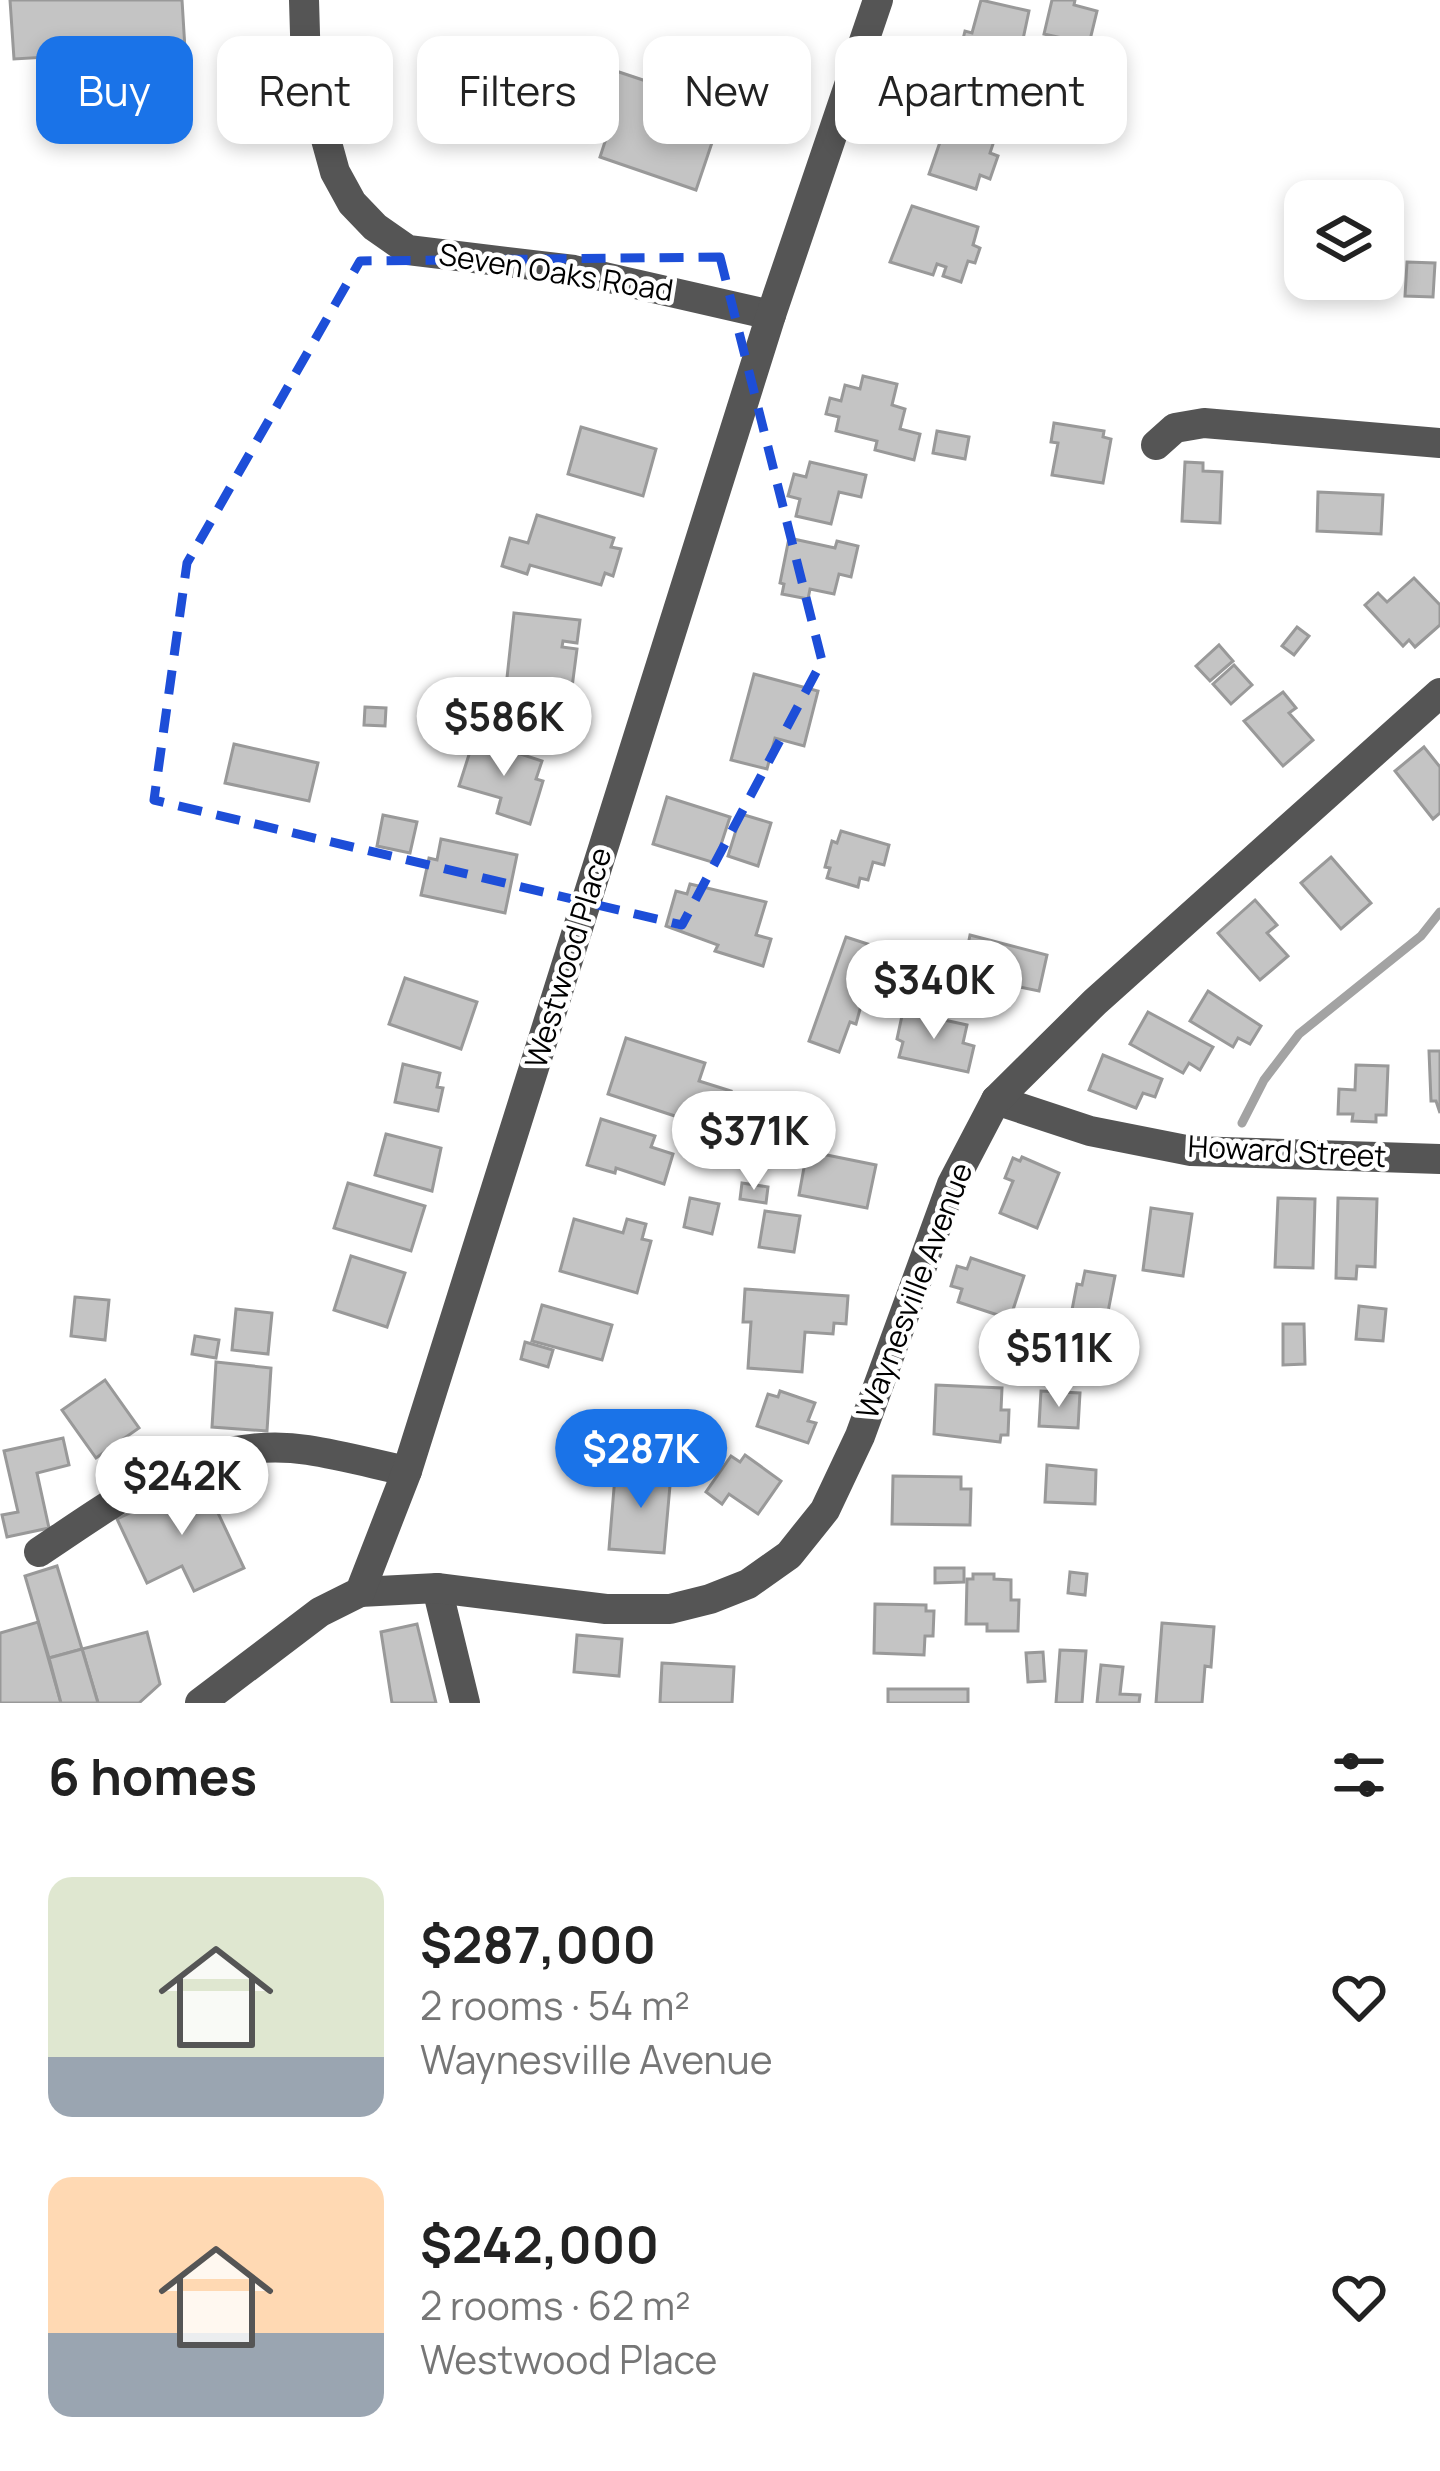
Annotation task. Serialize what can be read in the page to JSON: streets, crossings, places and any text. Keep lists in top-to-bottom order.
{
  "streets": {
    "street": [
      "Seven Oaks Road",
      "Westwood Place",
      "Howard Street",
      "Waynesville Avenue"
    ]
  },
  "crossings": [
    ["Seven Oaks Road", "Westwood Place"],
    ["Westwood Place", "Waynesville Avenue"],
    ["Howard Street", "Waynesville Avenue"]
  ],
  "page": {
    "chip": [
      "Buy",
      "Rent",
      "Filters",
      "New",
      "Apartment"
    ],
    "price": [
      "$586K",
      "$340K",
      "$371K",
      "$511K",
      "$287K",
      "$242K"
    ],
    "heading": "6 homes",
    "list": [
      {
        "name": "$287,000",
        "note": "2 rooms · 54 m² · Waynesville Avenue"
      },
      {
        "name": "$242,000",
        "note": "2 rooms · 62 m² · Westwood Place"
      }
    ]
  }
}
